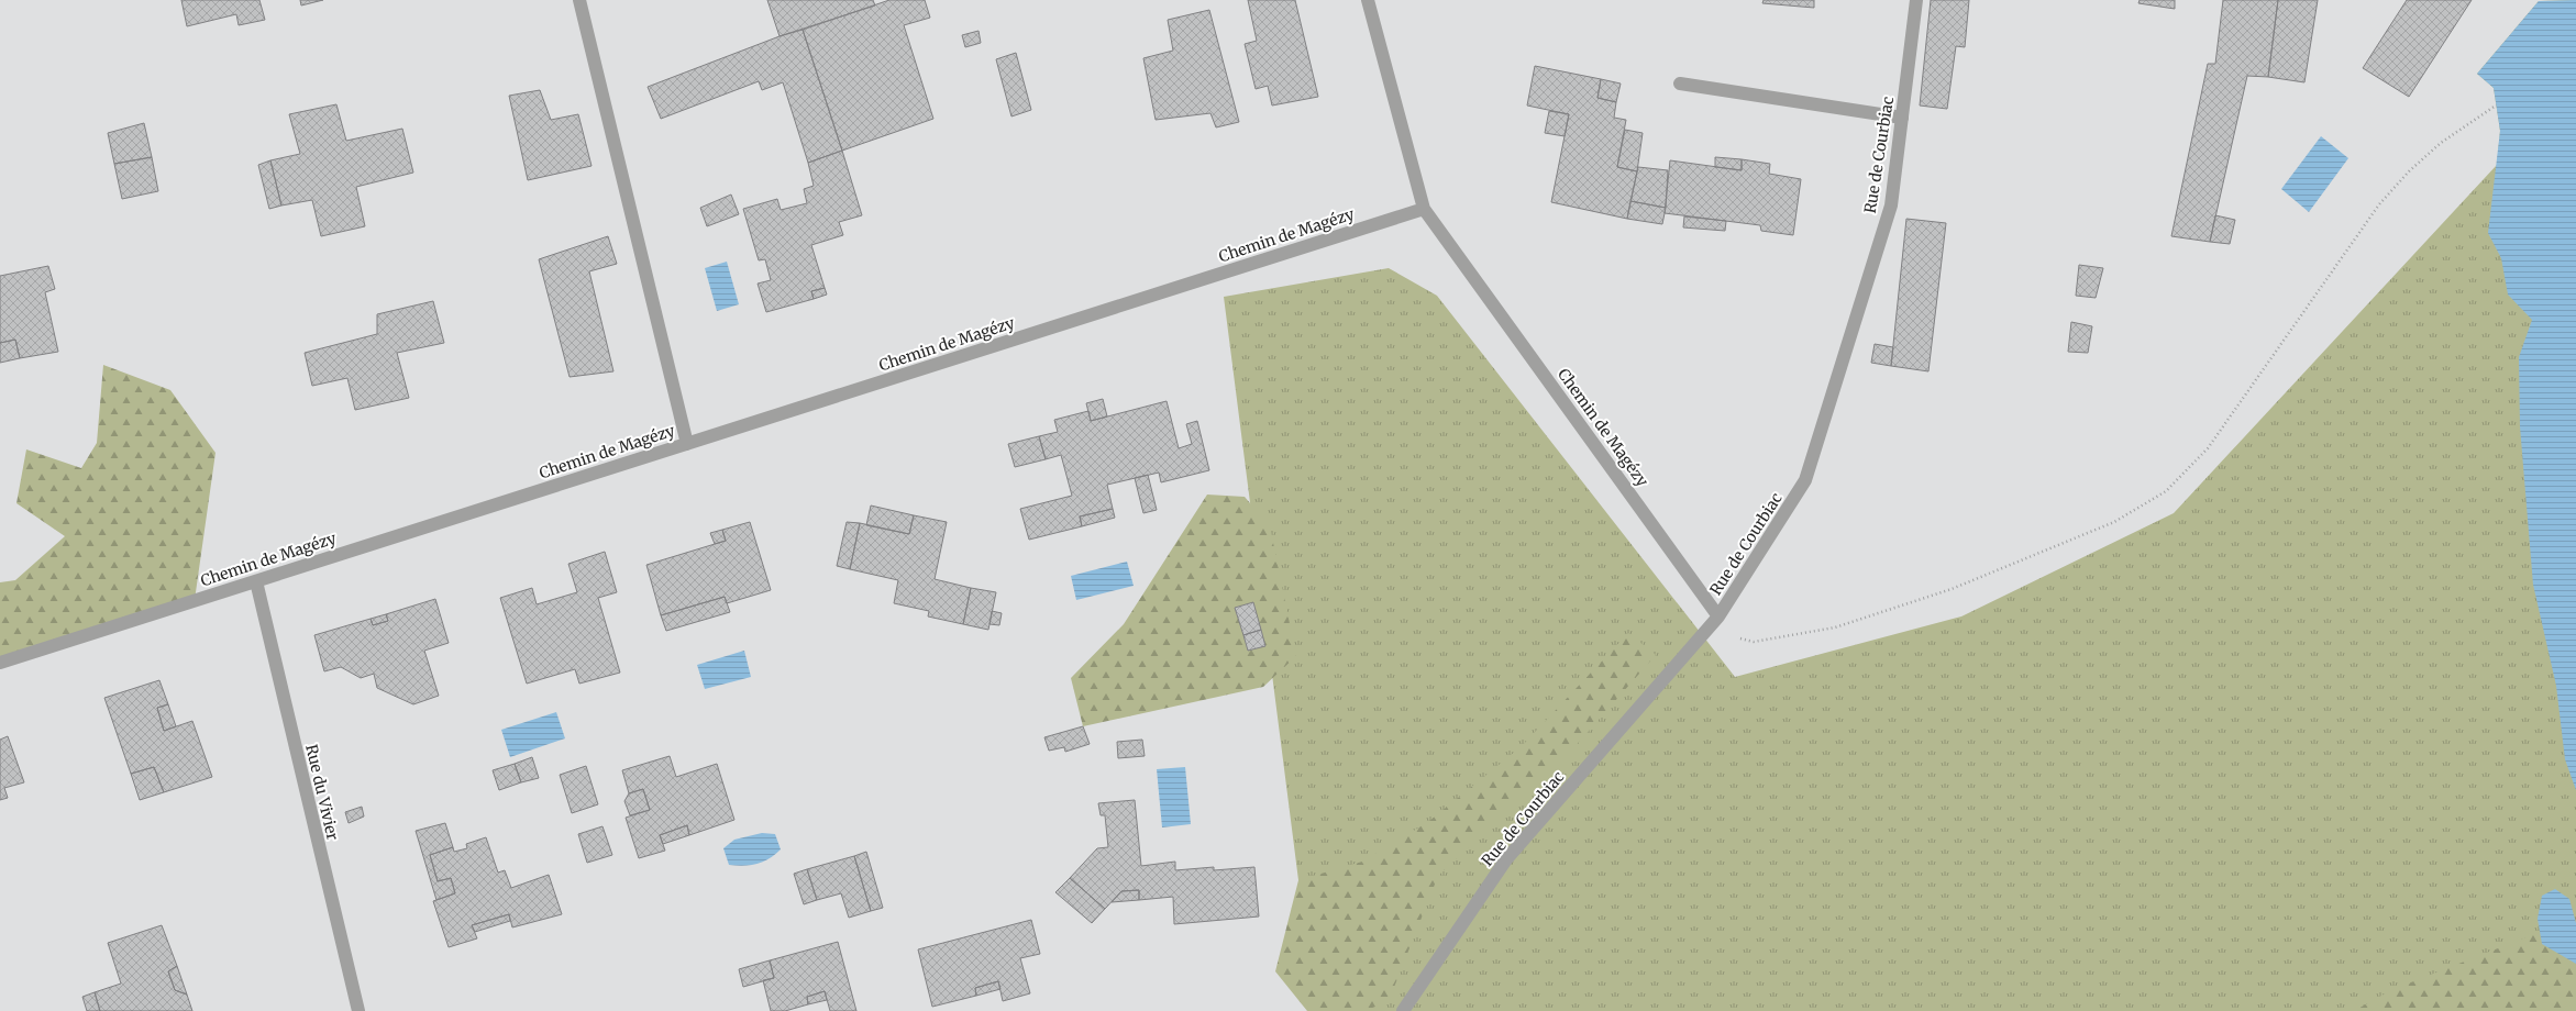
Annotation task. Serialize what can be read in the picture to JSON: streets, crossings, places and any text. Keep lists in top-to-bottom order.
{
  "streets": {
    "street": ["Rue de Courbiac", "Chemin de Magézy", "Rue du Vivier"]
  },
  "crossings": [
    ["Rue de Courbiac", "Chemin de Magézy"],
    ["Chemin de Magézy", "Rue du Vivier"]
  ]
}
